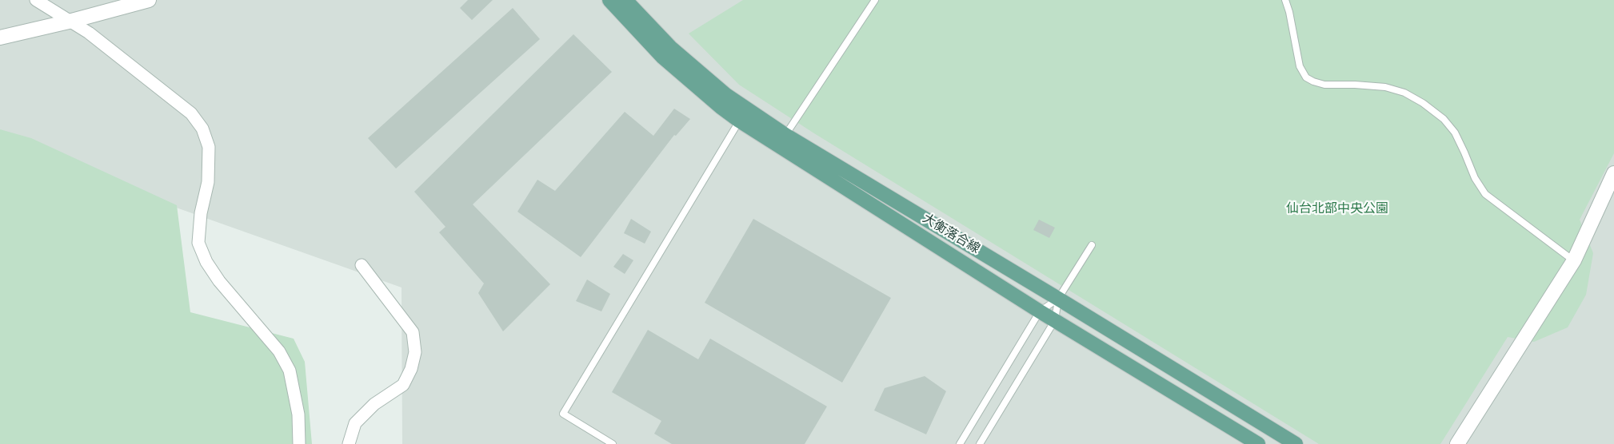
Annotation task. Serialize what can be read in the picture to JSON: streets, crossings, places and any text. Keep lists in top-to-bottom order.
{
  "streets": {
    "main road": ["大衡落合線"]
  },
  "parks": ["仙台北部中央公園"]
}
